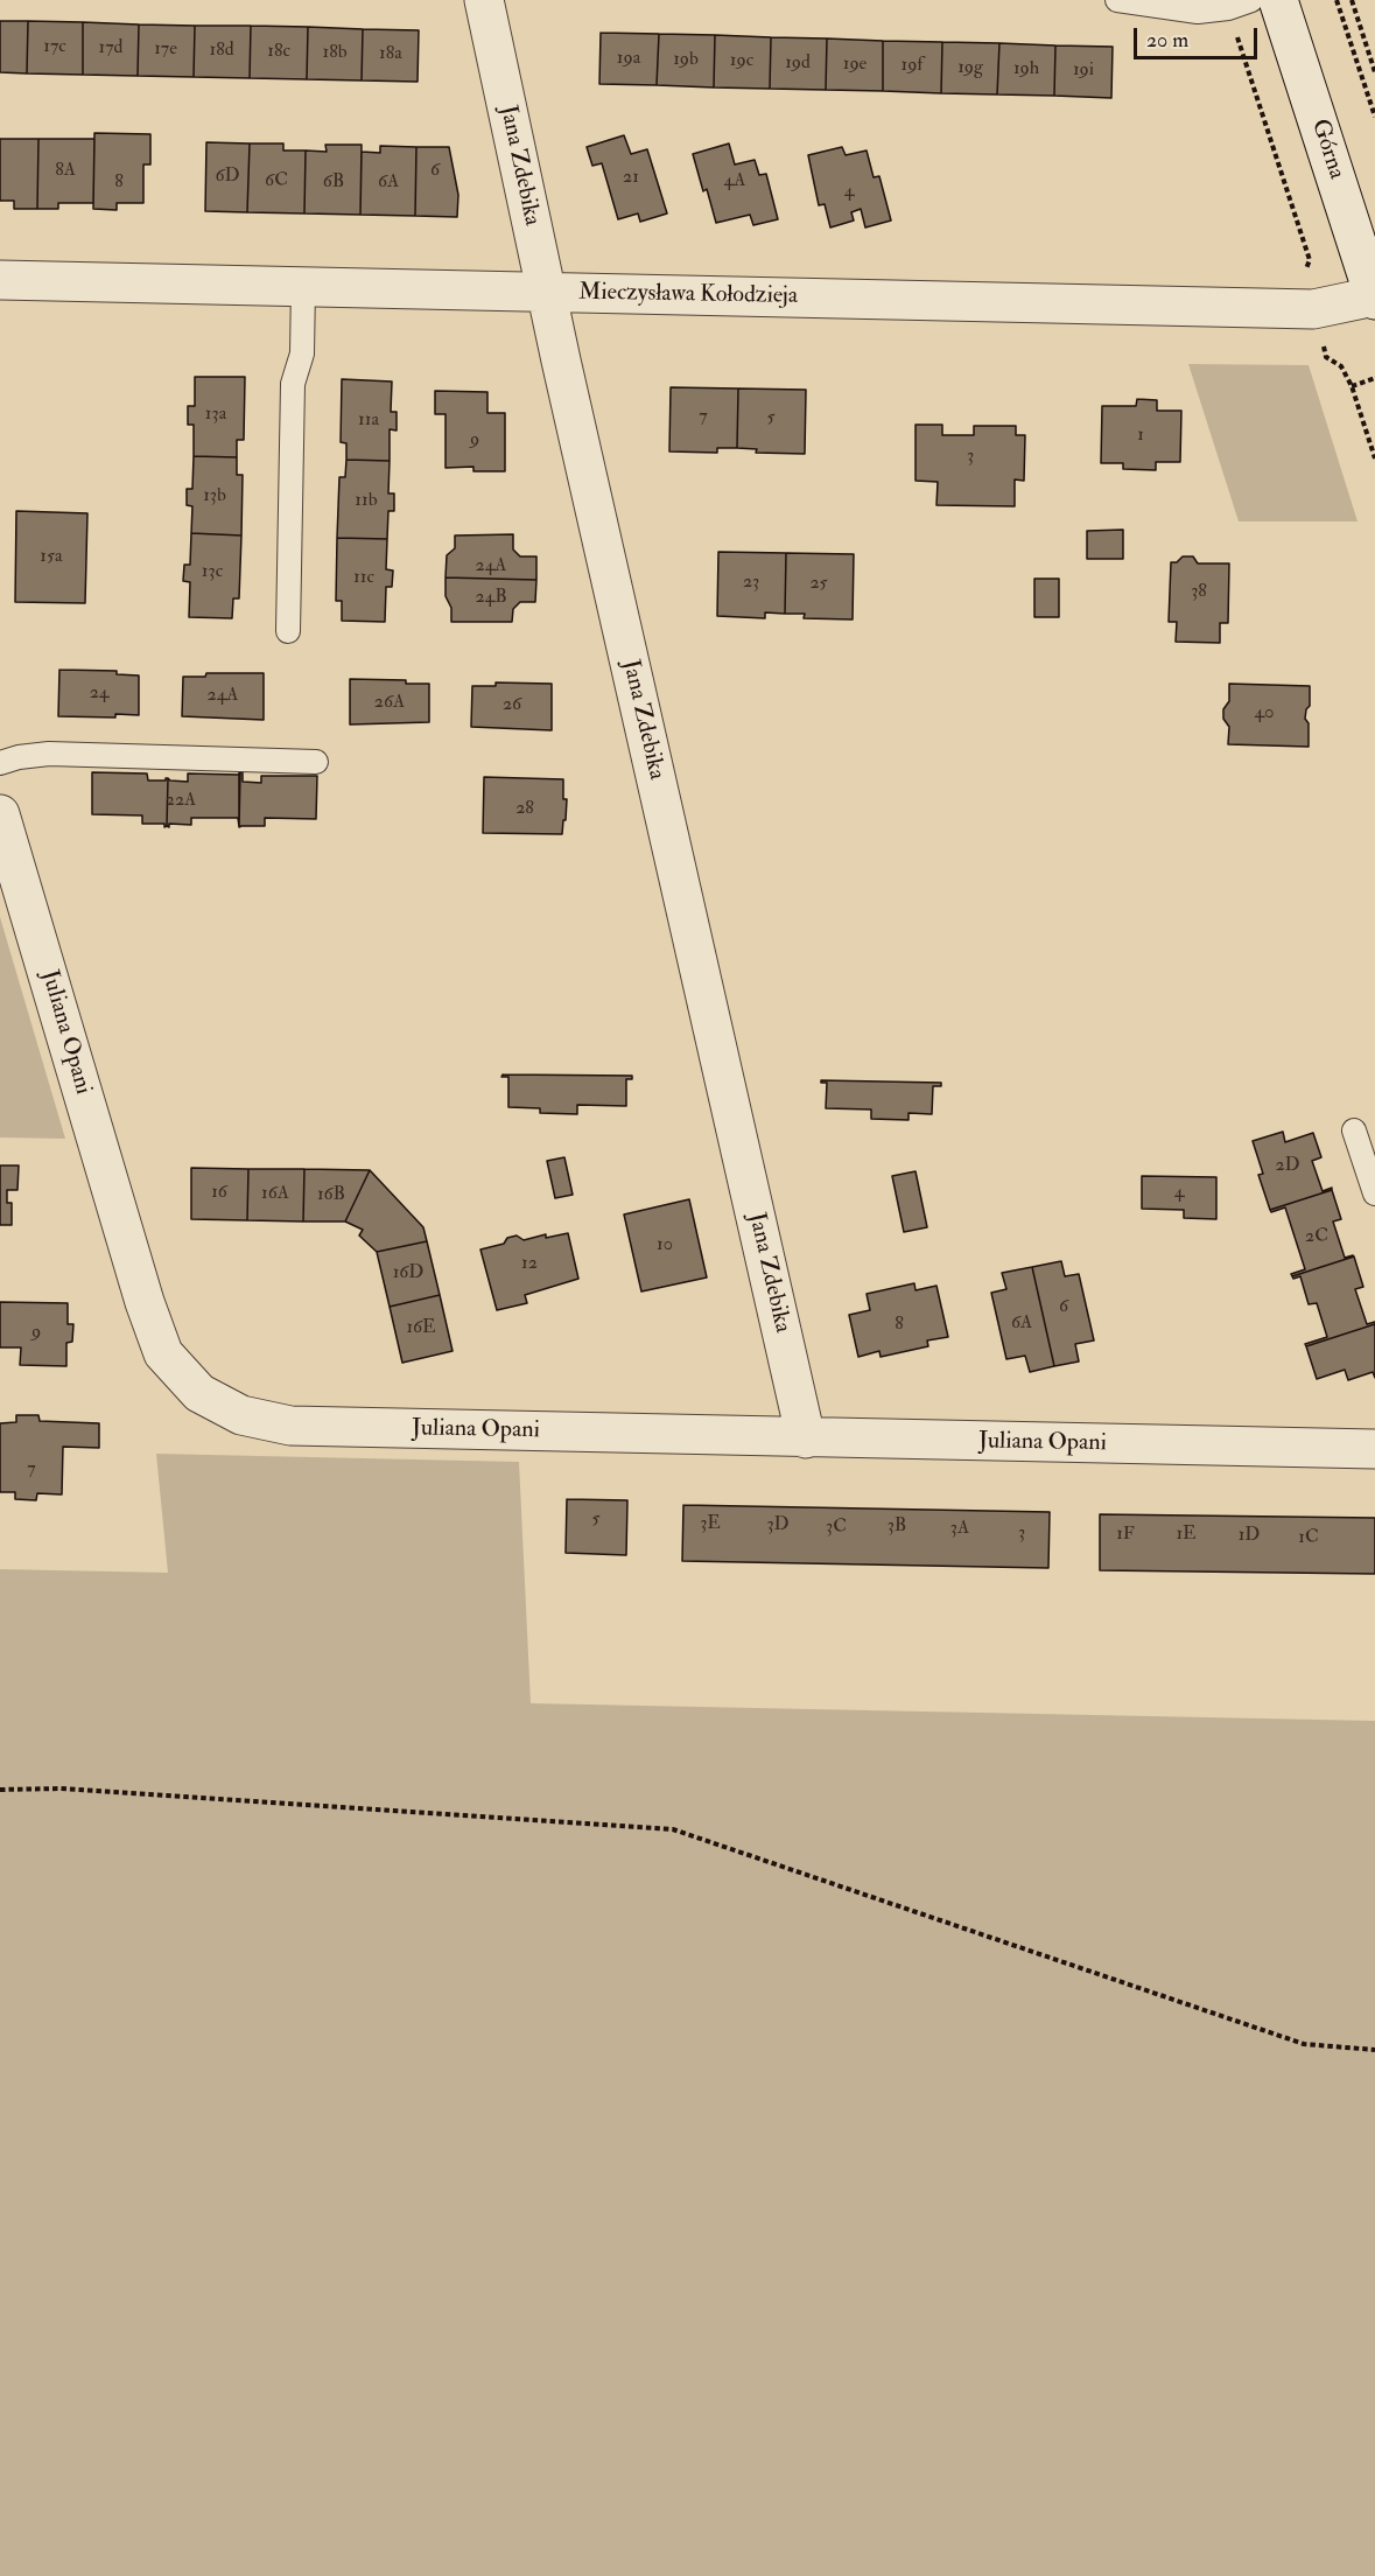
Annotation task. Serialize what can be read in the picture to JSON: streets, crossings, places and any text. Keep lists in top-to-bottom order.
{
  "streets": {
    "street": [
      "Górna",
      "Jana Zdebika",
      "Mieczysława Kołodzieja",
      "Juliana Opani"
    ]
  },
  "crossings": [
    ["Górna", "Mieczysława Kołodzieja"],
    ["Jana Zdebika", "Mieczysława Kołodzieja"],
    ["Jana Zdebika", "Juliana Opani"]
  ],
  "house_numbers": [
    "17c",
    "17d",
    "17e",
    "18d",
    "18c",
    "18b",
    "18a",
    "19a",
    "19b",
    "19c",
    "19d",
    "19e",
    "19f",
    "19g",
    "19h",
    "19i",
    "8A",
    "6",
    "6D",
    "21",
    "6C",
    "4A",
    "8",
    "6B",
    "6A",
    "4",
    "13a",
    "7",
    "5",
    "11a",
    "1",
    "9",
    "3",
    "13b",
    "11b",
    "15a",
    "24A",
    "13c",
    "11c",
    "23",
    "25",
    "38",
    "24B",
    "24",
    "24A",
    "26A",
    "26",
    "40",
    "22A",
    "28",
    "2D",
    "16",
    "4",
    "16A",
    "16B",
    "2C",
    "10",
    "12",
    "16D",
    "6",
    "6A",
    "8",
    "16E",
    "9",
    "7",
    "5",
    "3E",
    "3D",
    "3B",
    "3C",
    "3A",
    "3",
    "1F",
    "1E",
    "1D",
    "1C"
  ],
  "scale_bar": "20 m"
}
